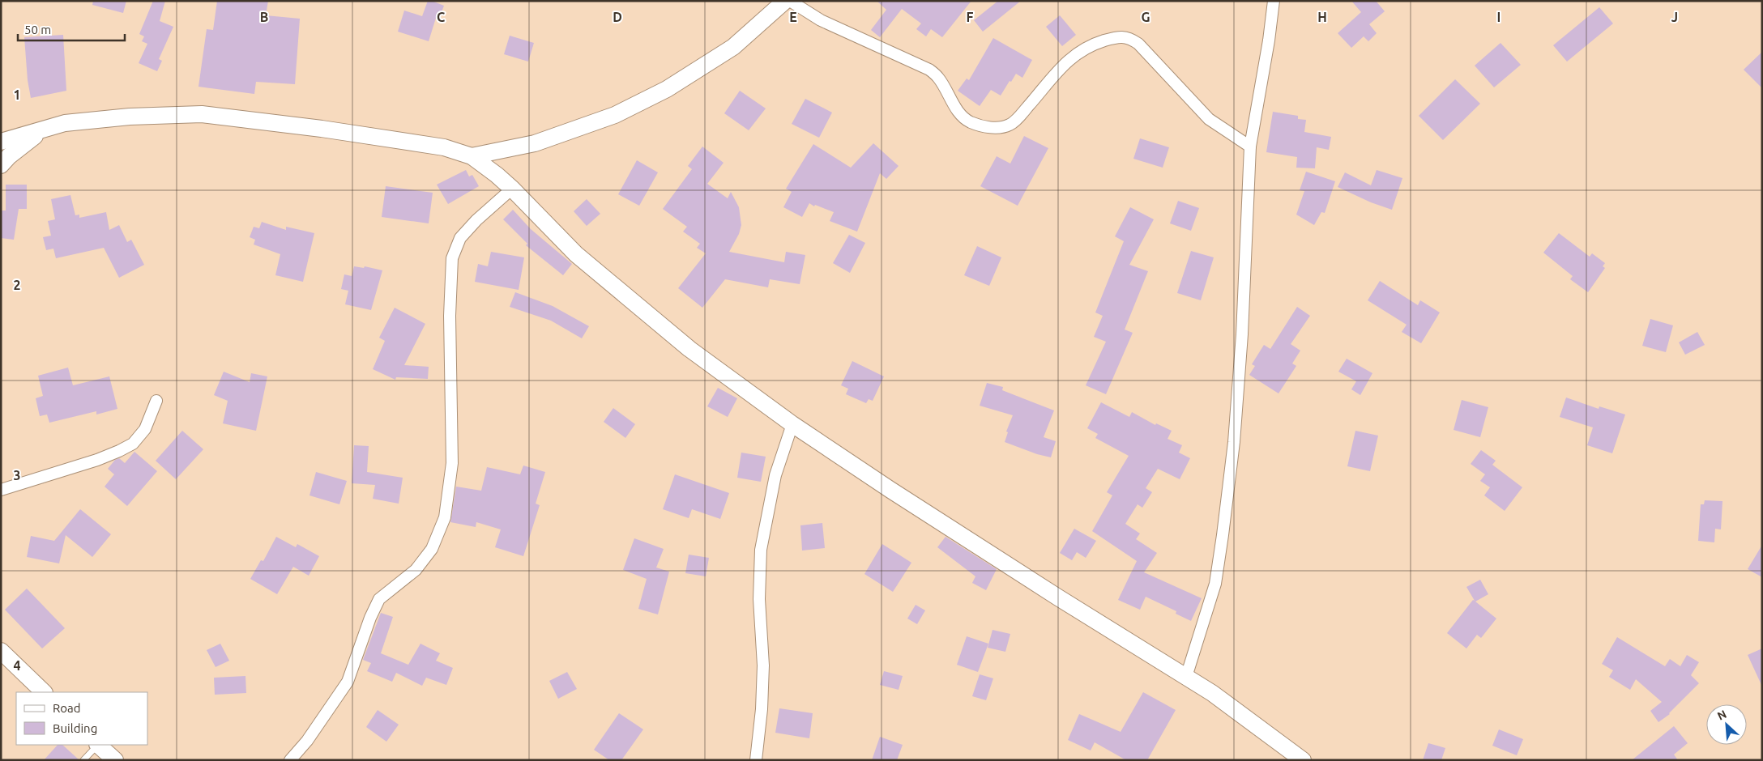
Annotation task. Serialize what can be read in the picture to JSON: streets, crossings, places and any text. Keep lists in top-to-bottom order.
{
  "legend": ["Road", "Building"],
  "scale_bar": "50 m",
  "north": "top left",
  "grid": {
    "columns": [
      "B",
      "C",
      "D",
      "E",
      "F",
      "G",
      "H",
      "I",
      "J"
    ],
    "rows": [
      "1",
      "2",
      "3",
      "4"
    ]
  }
}
